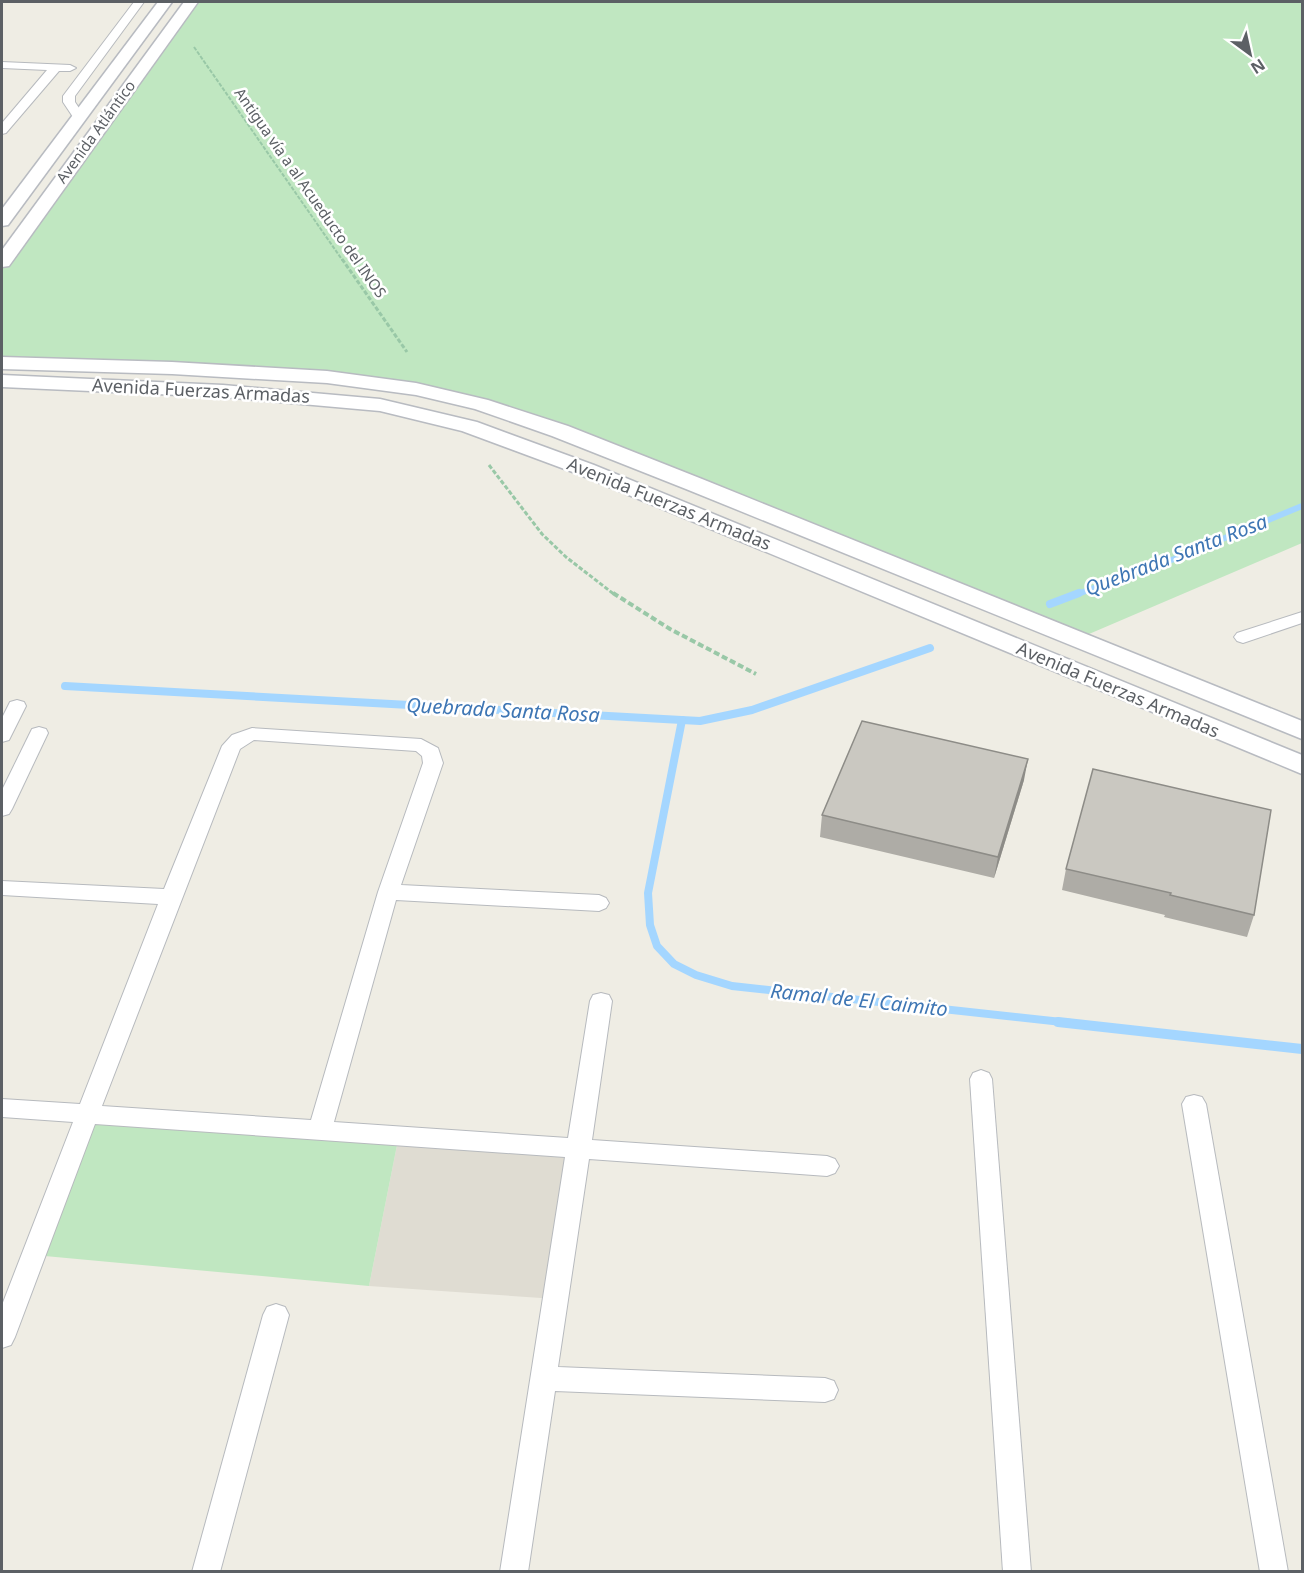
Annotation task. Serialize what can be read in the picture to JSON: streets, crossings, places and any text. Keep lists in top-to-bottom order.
{
  "streets": {
    "street": ["Avenida Atlántico", "Avenida Fuerzas Armadas"],
    "path": ["Antigua vía a al Acueducto del INOS"]
  },
  "water": ["Quebrada Santa Rosa", "Ramal de El Caimito"],
  "north": "bottom right"
}
